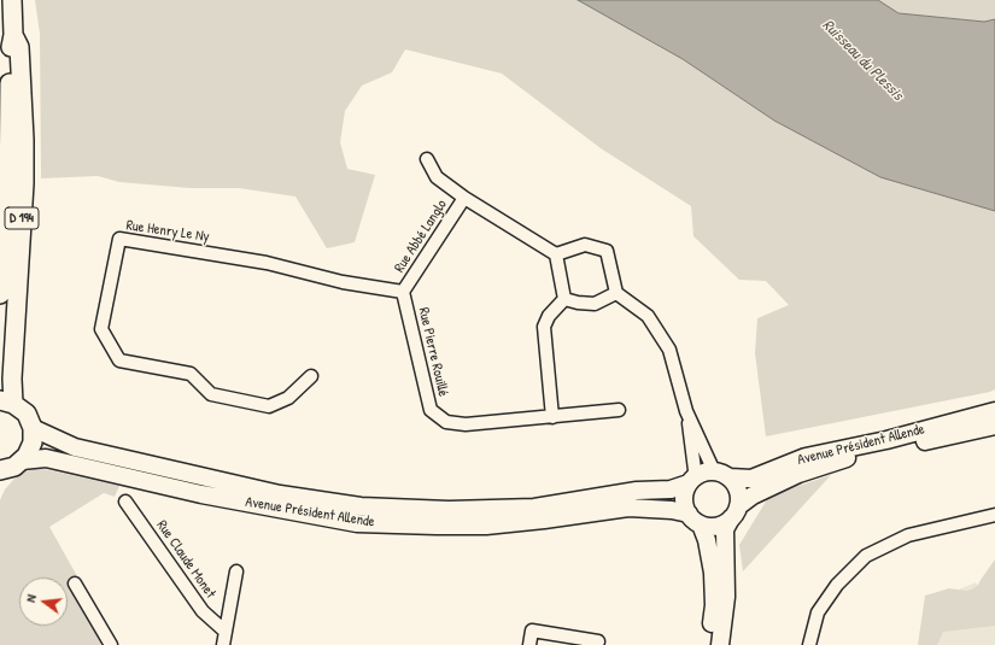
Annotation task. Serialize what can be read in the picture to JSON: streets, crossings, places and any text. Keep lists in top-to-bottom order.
{
  "streets": {
    "main road": ["D 194", "Avenue Président Allende"],
    "street": [
      "Rue Henry Le Ny",
      "Rue Abbé Langlo",
      "Rue Pierre Rouillé",
      "Rue Claude Monet"
    ]
  },
  "crossings": [
    ["Rue Henry Le Ny", "Rue Abbé Langlo"],
    ["Rue Henry Le Ny", "Rue Pierre Rouillé"],
    ["Rue Abbé Langlo", "Rue Pierre Rouillé"]
  ],
  "water": ["Ruisseau du Plessis"],
  "north": "left"
}
